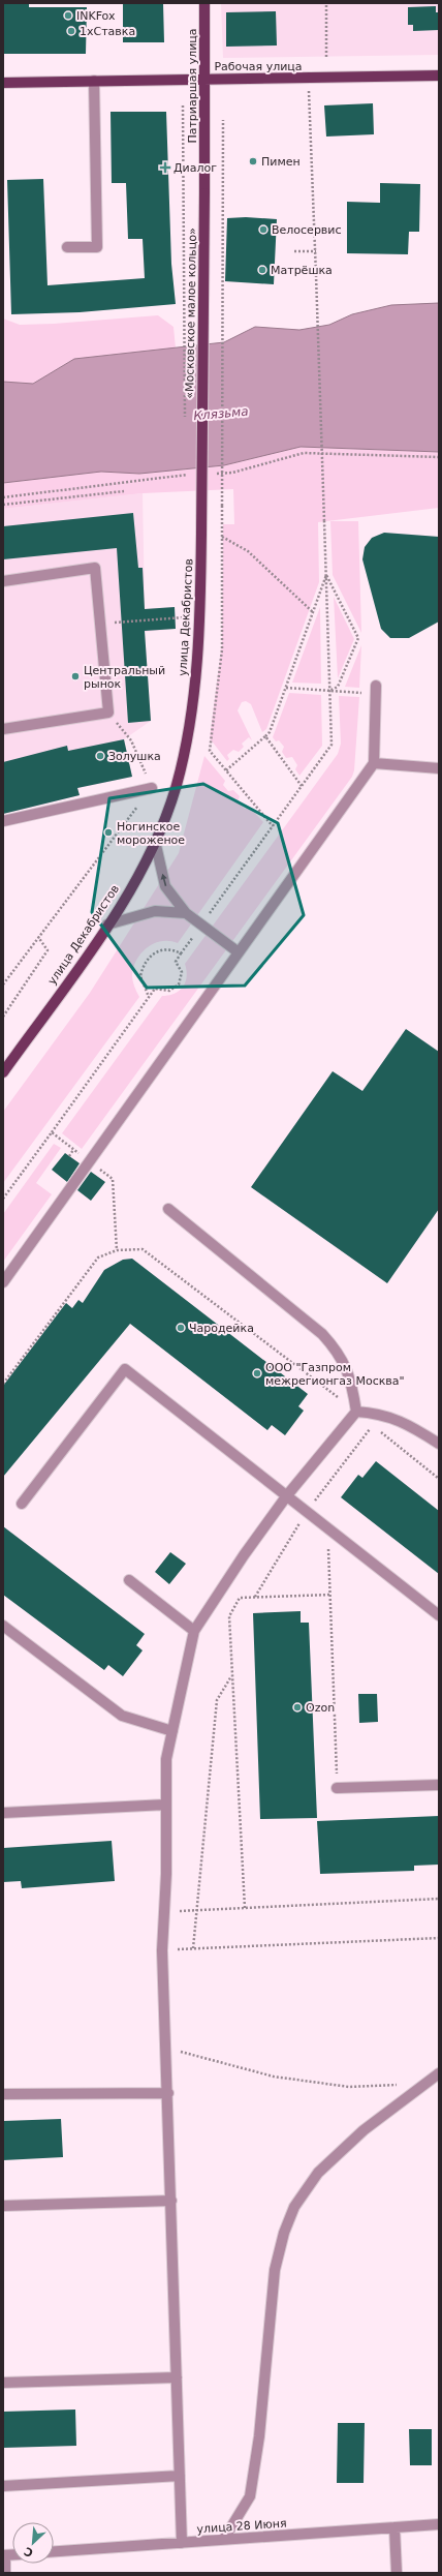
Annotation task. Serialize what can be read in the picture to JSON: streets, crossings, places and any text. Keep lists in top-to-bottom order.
{
  "streets": {
    "main road": [
      "Рабочая улица",
      "Патриаршая улица",
      "«Московское малое кольцо»",
      "улица Декабристов"
    ],
    "street": ["улица 28 Июня"]
  },
  "crossings": [
    ["Рабочая улица", "Патриаршая улица"],
    ["Патриаршая улица", "«Московское малое кольцо»"],
    ["«Московское малое кольцо»", "улица Декабристов"]
  ],
  "water": ["Клязьма"],
  "places": {
    "other": [
      "INKFox",
      "1xСтавка",
      "Пимен",
      "Велосервис",
      "Матрёшка",
      "Центральный рынок",
      "Золушка",
      "Ногинское мороженое",
      "Чародейка",
      "ООО \"Газпром межрегионгаз Москва\"",
      "Ozon"
    ],
    "health": ["Диалог"]
  },
  "north": "bottom left"
}
